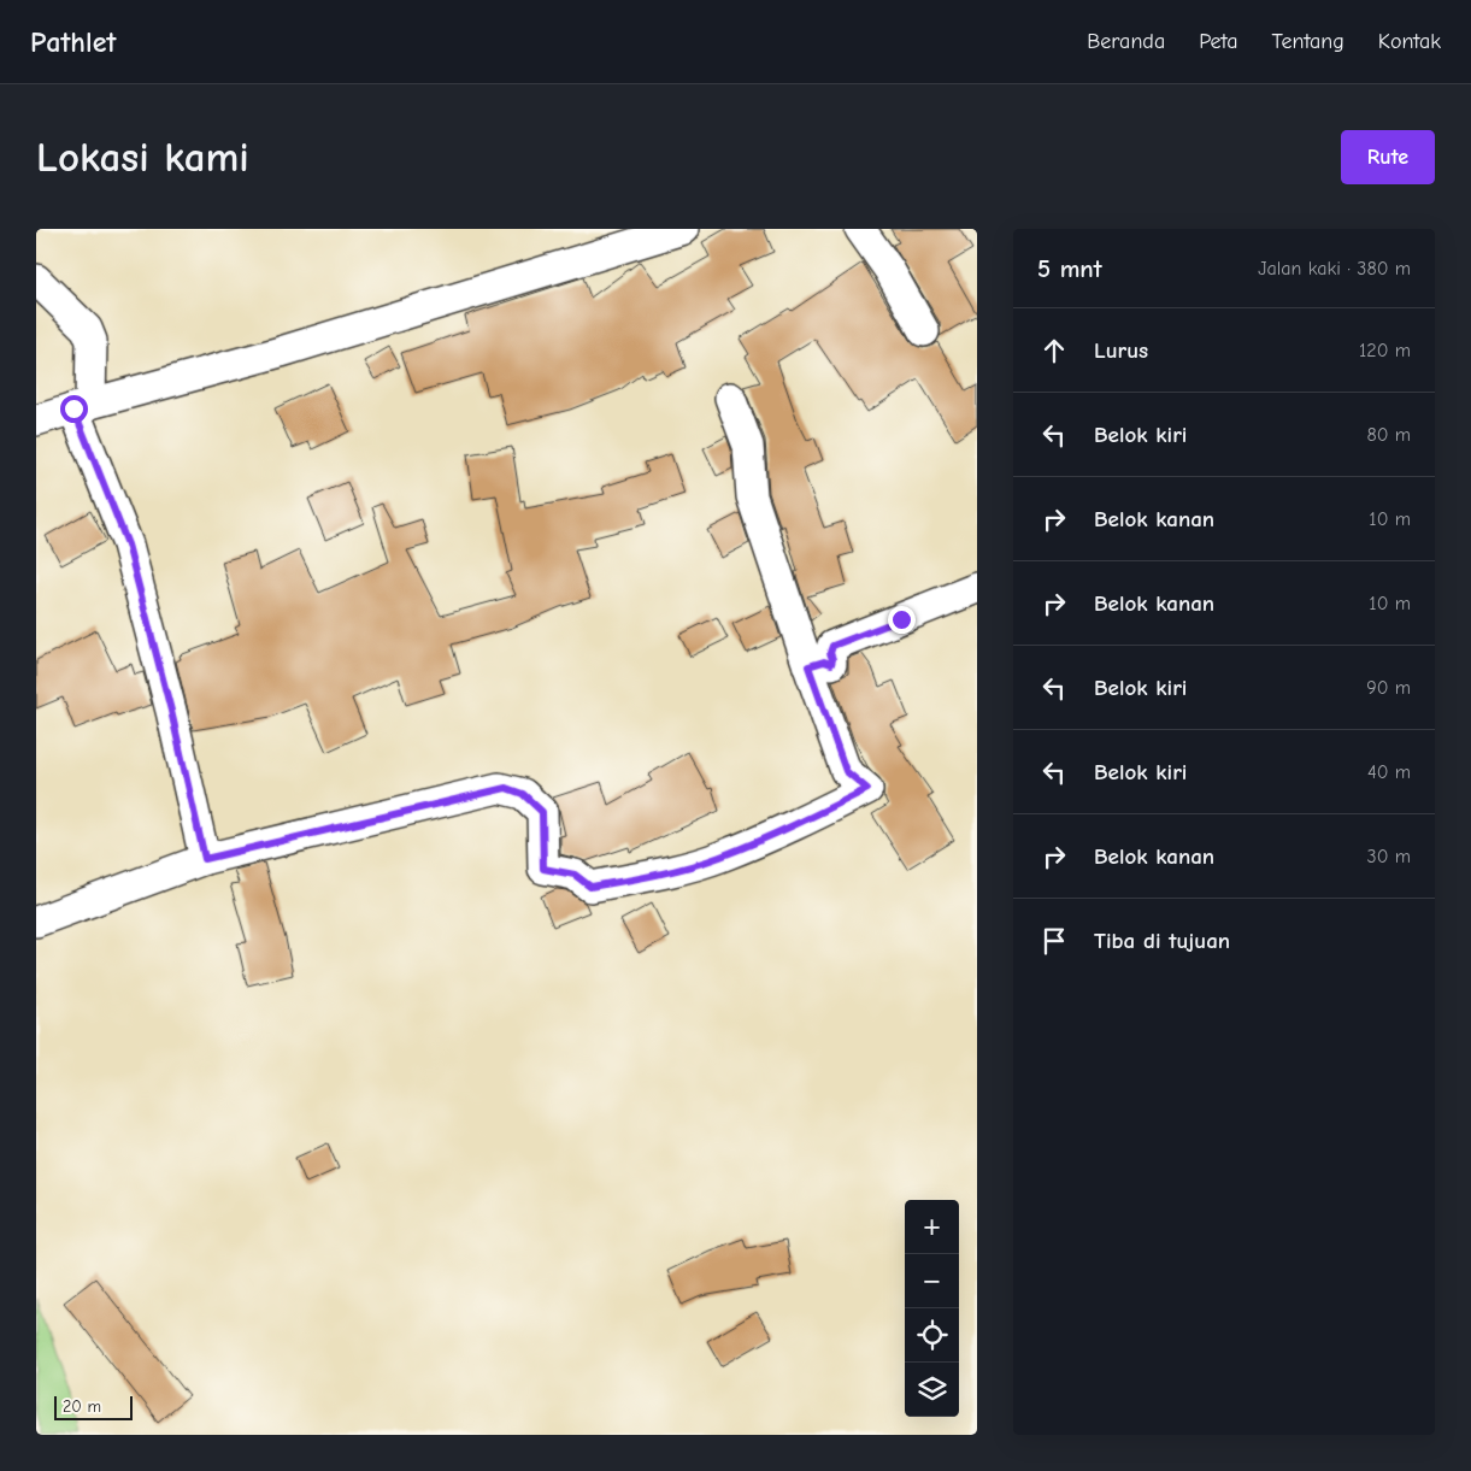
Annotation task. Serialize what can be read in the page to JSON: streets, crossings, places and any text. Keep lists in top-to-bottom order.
{
  "scale_bar": "20 m",
  "page": {
    "header": "Pathlet",
    "nav": [
      "Beranda",
      "Peta",
      "Tentang",
      "Kontak"
    ],
    "buttons": "Rute",
    "title": "Lokasi kami",
    "heading": ["5 mnt", "Jalan kaki · 380 m"],
    "list": [
      ["Lurus", "120 m"],
      ["Belok kiri", "80 m"],
      ["Belok kanan", "10 m"],
      ["Belok kanan", "10 m"],
      ["Belok kiri", "90 m"],
      ["Belok kiri", "40 m"],
      ["Belok kanan", "30 m"],
      "Tiba di tujuan"
    ],
    "map_buttons": ["+", "−"],
    "scale": "20 m"
  }
}
